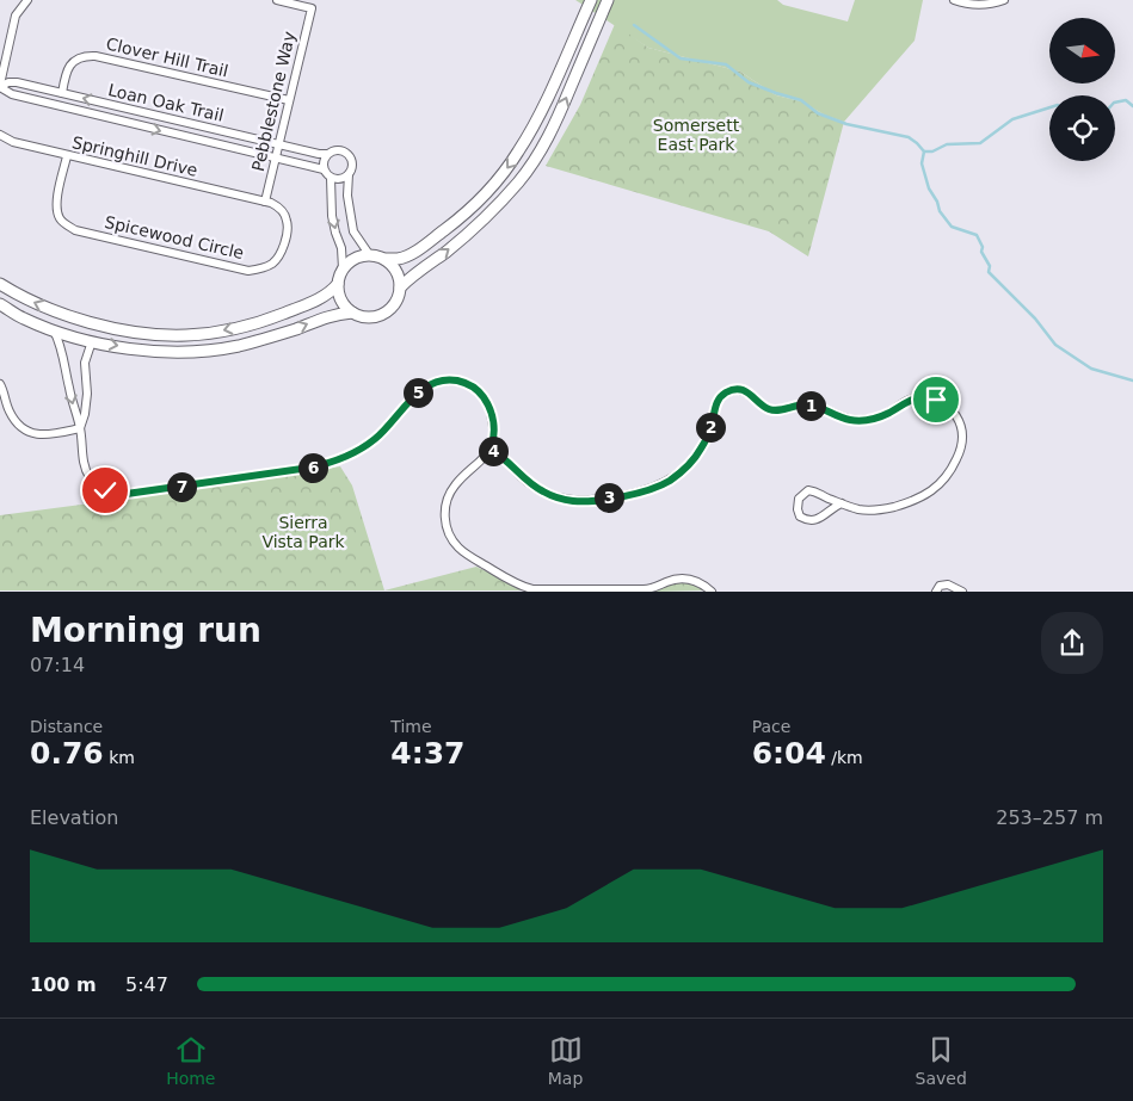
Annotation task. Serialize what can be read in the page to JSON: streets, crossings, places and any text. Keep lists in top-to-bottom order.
{
  "streets": {
    "street": [
      "Clover Hill Trail",
      "Pebblestone Way",
      "Loan Oak Trail",
      "Springhill Drive",
      "Spicewood Circle"
    ]
  },
  "crossings": [
    ["Clover Hill Trail", "Pebblestone Way"],
    ["Clover Hill Trail", "Loan Oak Trail"],
    ["Pebblestone Way", "Loan Oak Trail"],
    ["Pebblestone Way", "Springhill Drive"],
    ["Pebblestone Way", "Spicewood Circle"],
    ["Springhill Drive", "Spicewood Circle"]
  ],
  "parks": ["Somersett East Park", "Sierra Vista Park"],
  "north": "right",
  "page": {
    "pins": [
      "5",
      "1",
      "2",
      "4",
      "6",
      "7",
      "3"
    ],
    "heading": ["Morning run", "07:14"],
    "stats": [
      ["Distance", "0.76 km"],
      ["Time", "4:37"],
      ["Pace", "6:04 /km"]
    ],
    "chart": ["Elevation", "253–257 m"],
    "list": [
      {
        "name": "100 m",
        "note": "5:47"
      }
    ],
    "tabs": ["Home", "Map", "Saved"]
  }
}
